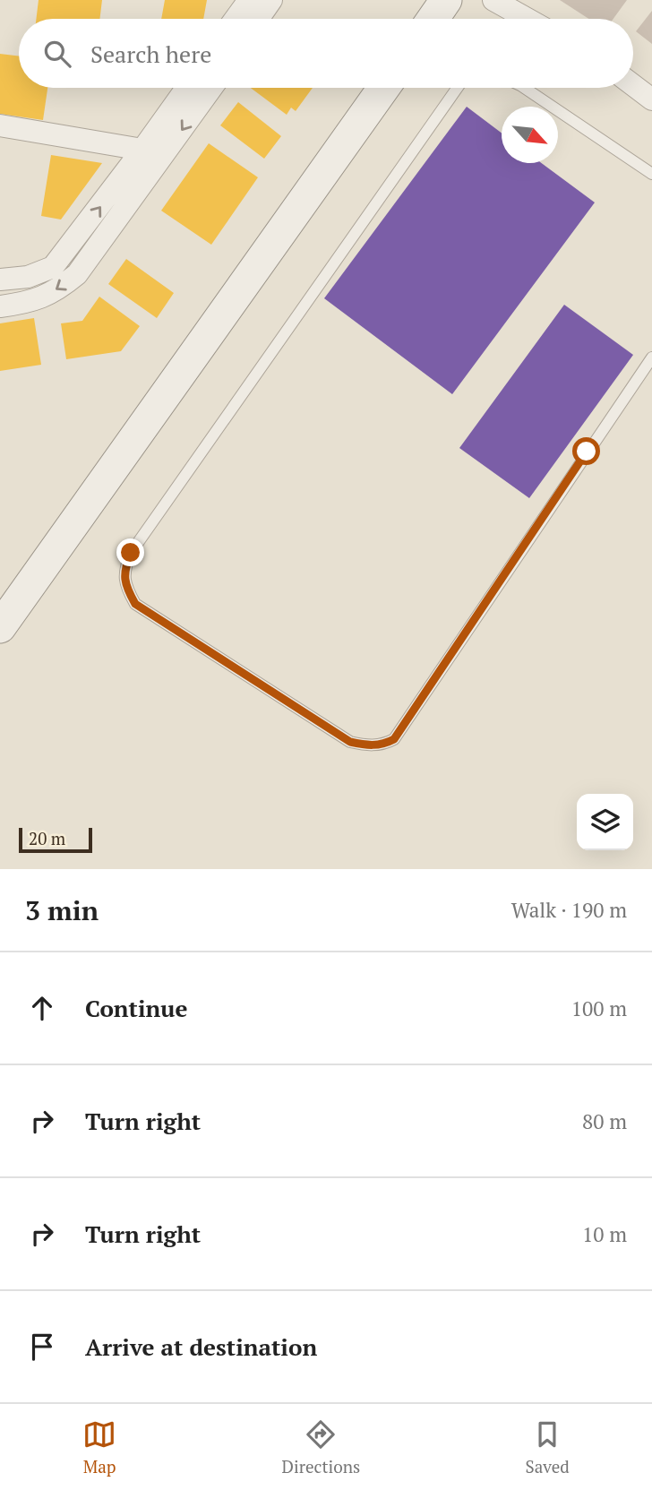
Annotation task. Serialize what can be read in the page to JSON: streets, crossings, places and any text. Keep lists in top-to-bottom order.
{
  "scale_bar": "20 m",
  "north": "bottom right",
  "page": {
    "search": "Search here",
    "scale": "20 m",
    "heading": ["3 min", "Walk · 190 m"],
    "list": [
      ["Continue", "100 m"],
      ["Turn right", "80 m"],
      ["Turn right", "10 m"],
      "Arrive at destination"
    ],
    "nav": ["Map", "Directions", "Saved"]
  }
}
